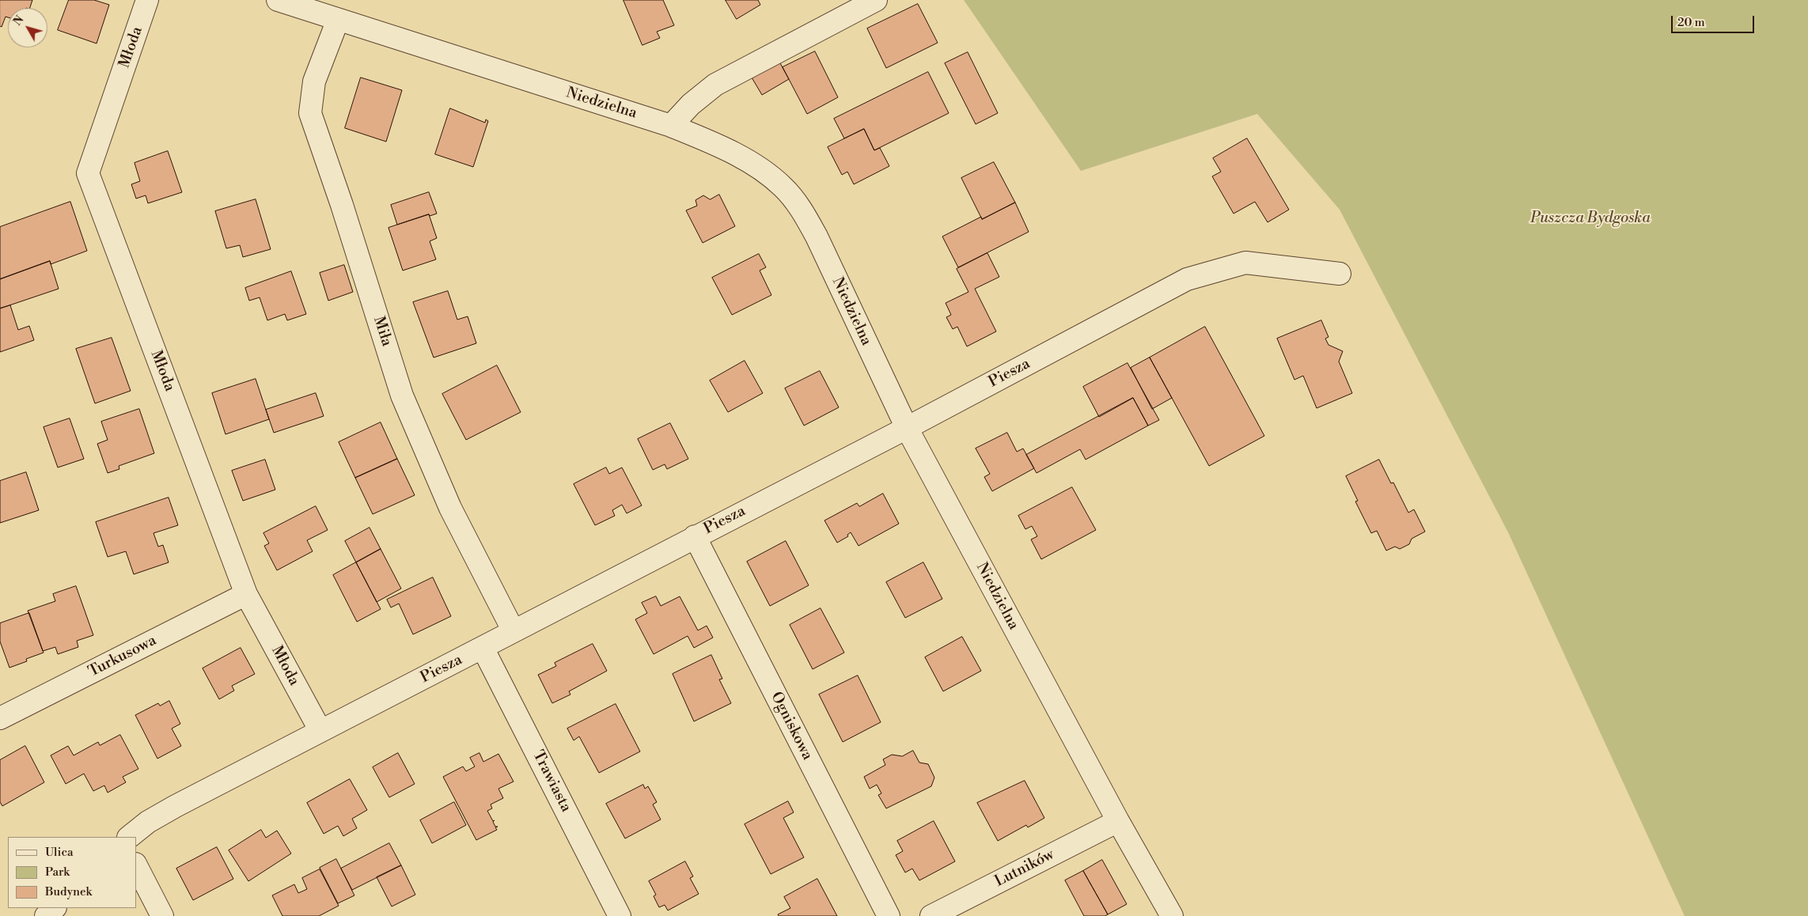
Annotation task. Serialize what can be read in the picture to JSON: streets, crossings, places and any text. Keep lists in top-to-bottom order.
{
  "streets": {
    "street": [
      "Młoda",
      "Niedzielna",
      "Miła",
      "Piesza",
      "Turkusowa",
      "Ogniskowa",
      "Trawiasta",
      "Lutników"
    ]
  },
  "crossings": [
    ["Młoda", "Piesza"],
    ["Młoda", "Turkusowa"],
    ["Niedzielna", "Miła"],
    ["Niedzielna", "Piesza"],
    ["Niedzielna", "Lutników"],
    ["Miła", "Piesza"],
    ["Piesza", "Ogniskowa"],
    ["Piesza", "Trawiasta"]
  ],
  "parks": ["Puszcza Bydgoska"],
  "legend": ["Ulica", "Park", "Budynek"],
  "scale_bar": "20 m",
  "north": "top left"
}
